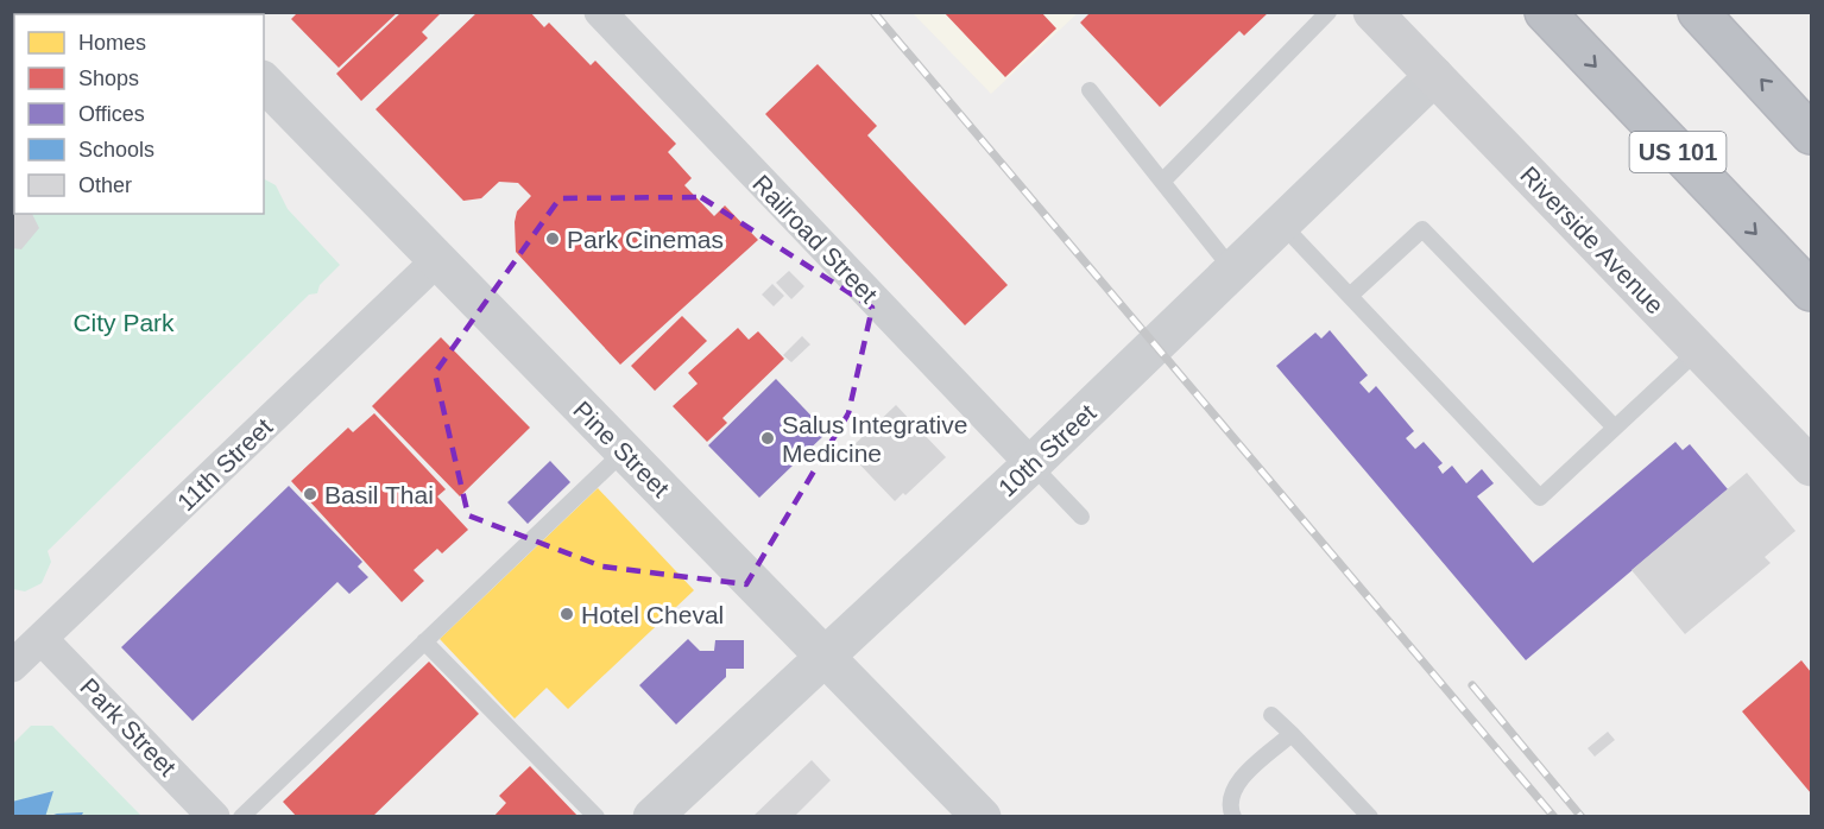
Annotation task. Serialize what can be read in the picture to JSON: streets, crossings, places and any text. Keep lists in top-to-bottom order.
{
  "streets": {
    "highway": ["US 101"],
    "main road": ["Riverside Avenue"],
    "street": [
      "Railroad Street",
      "Pine Street",
      "10th Street",
      "11th Street",
      "Park Street"
    ]
  },
  "crossings": [
    ["Railroad Street", "10th Street"],
    ["Riverside Avenue", "10th Street"],
    ["Pine Street", "10th Street"],
    ["Pine Street", "11th Street"],
    ["11th Street", "Park Street"]
  ],
  "parks": ["City Park"],
  "places": [
    "Park Cinemas",
    "Salus Integrative Medicine",
    "Basil Thai",
    "Hotel Cheval"
  ],
  "legend": [
    "Homes",
    "Shops",
    "Offices",
    "Schools",
    "Other"
  ]
}
